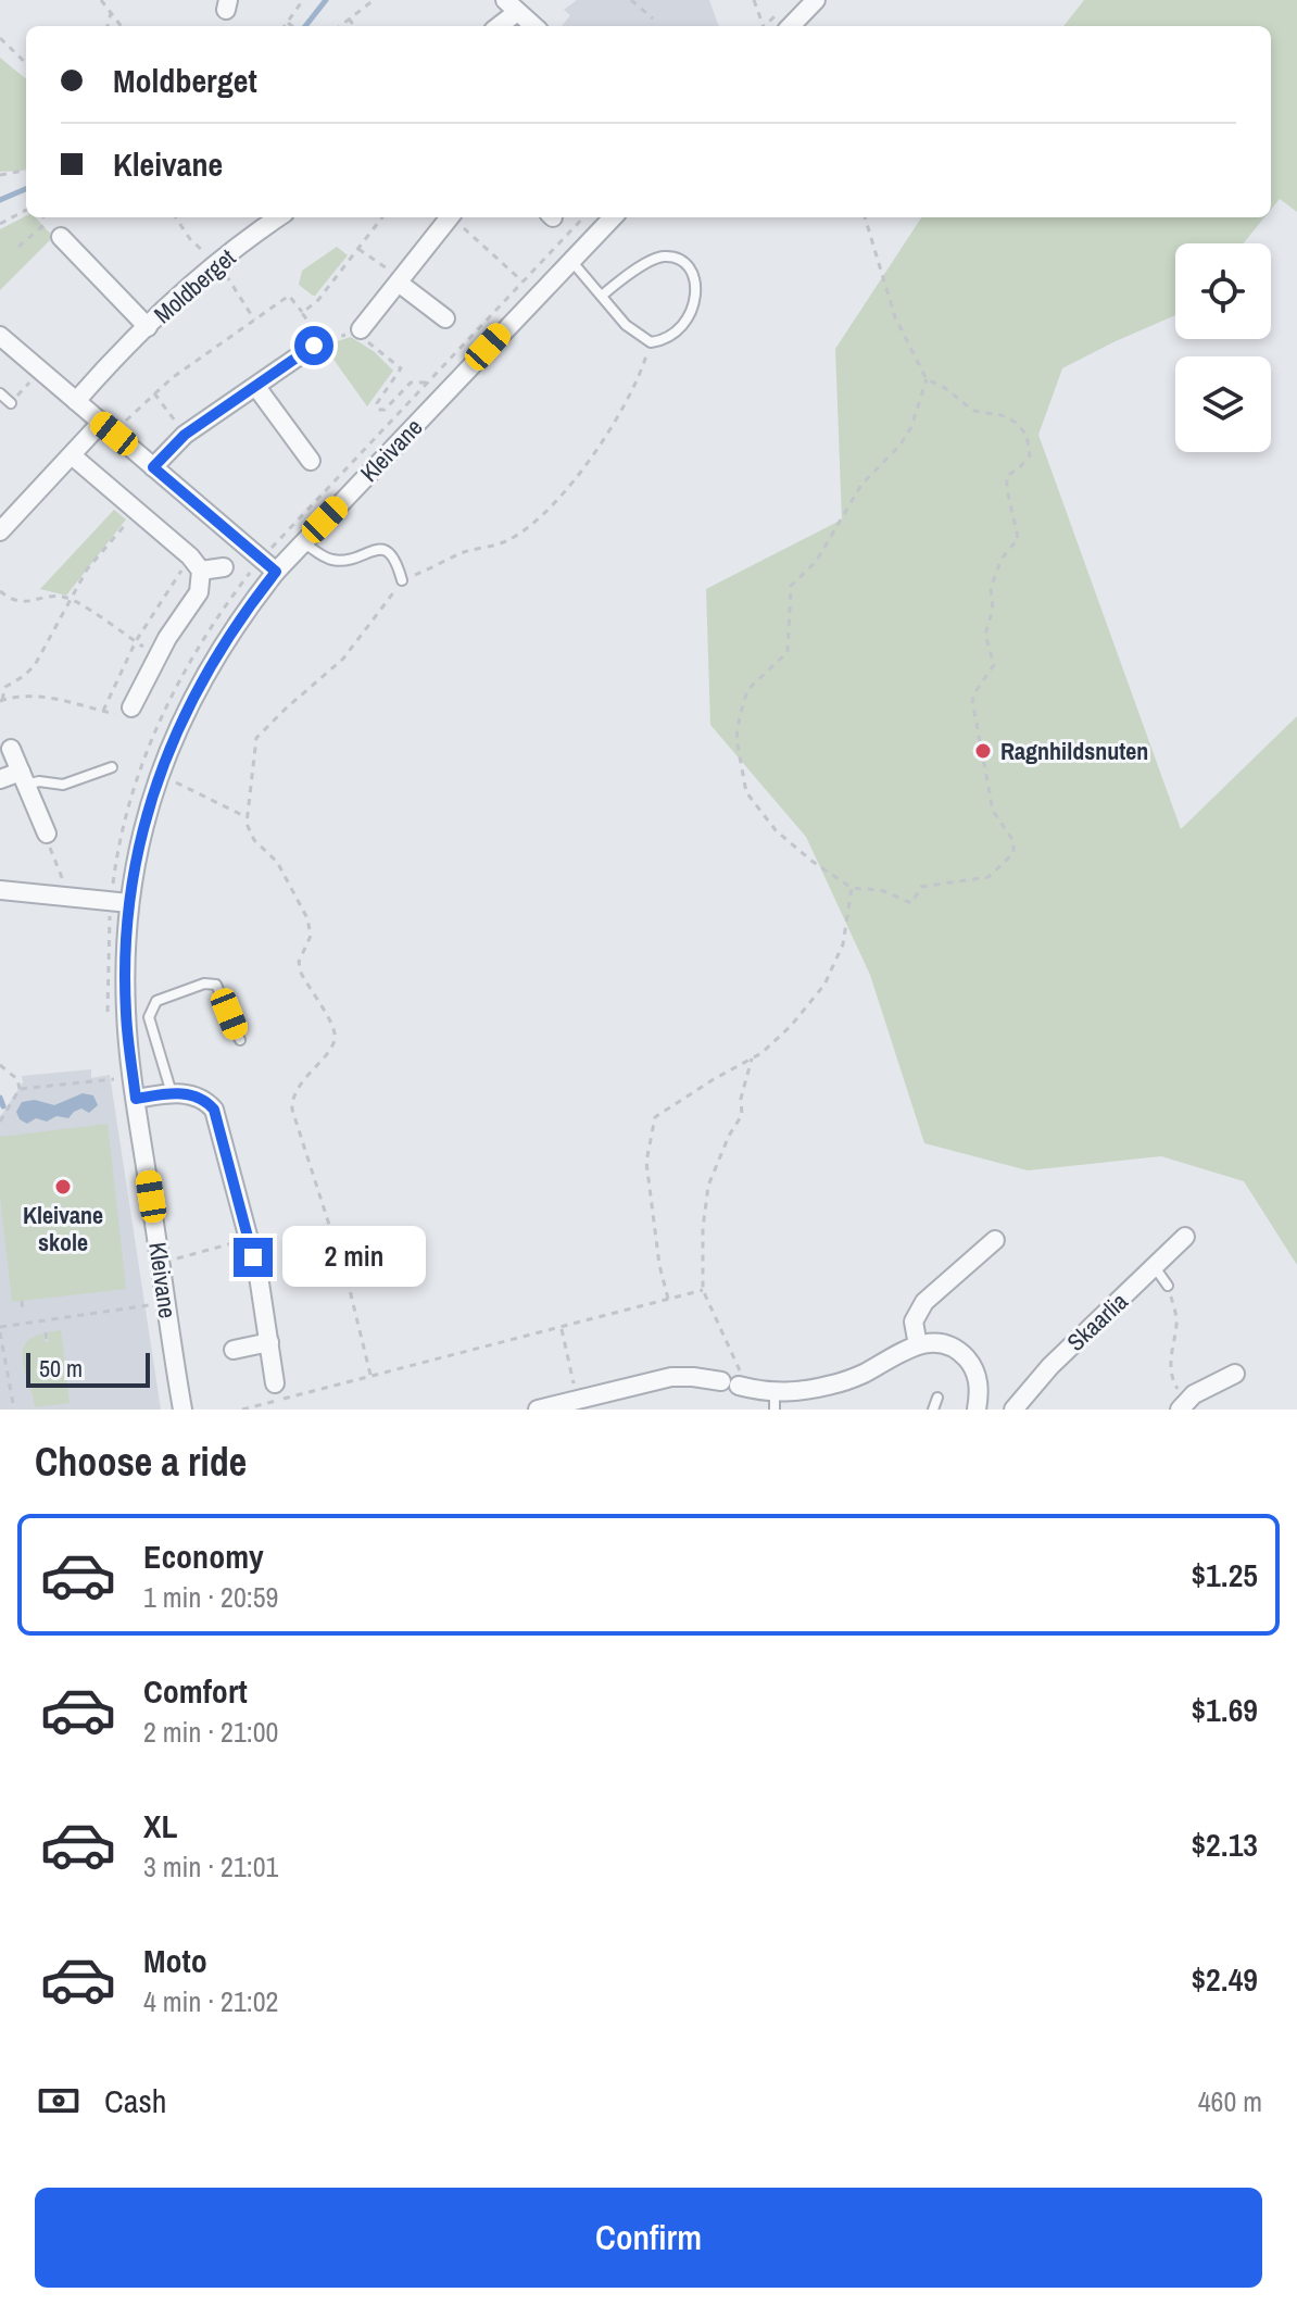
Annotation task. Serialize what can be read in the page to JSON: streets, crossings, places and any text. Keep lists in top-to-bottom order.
{
  "streets": {
    "street": ["Moldberget", "Kleivane", "Skaarlia"]
  },
  "places": ["Ragnhildsnuten", "Kleivane skole"],
  "scale_bar": "50 m",
  "page": {
    "banner": ["Moldberget", "Kleivane"],
    "bubble": "2 min",
    "scale": "50 m",
    "heading": "Choose a ride",
    "list": [
      {
        "name": "Economy",
        "note": "1 min · 20:59",
        "value": "$1.25"
      },
      {
        "name": "Comfort",
        "note": "2 min · 21:00",
        "value": "$1.69"
      },
      {
        "name": "XL",
        "note": "3 min · 21:01",
        "value": "$2.13"
      },
      {
        "name": "Moto",
        "note": "4 min · 21:02",
        "value": "$2.49"
      }
    ],
    "pay": ["Cash", "460 m"],
    "buttons": "Confirm"
  }
}
